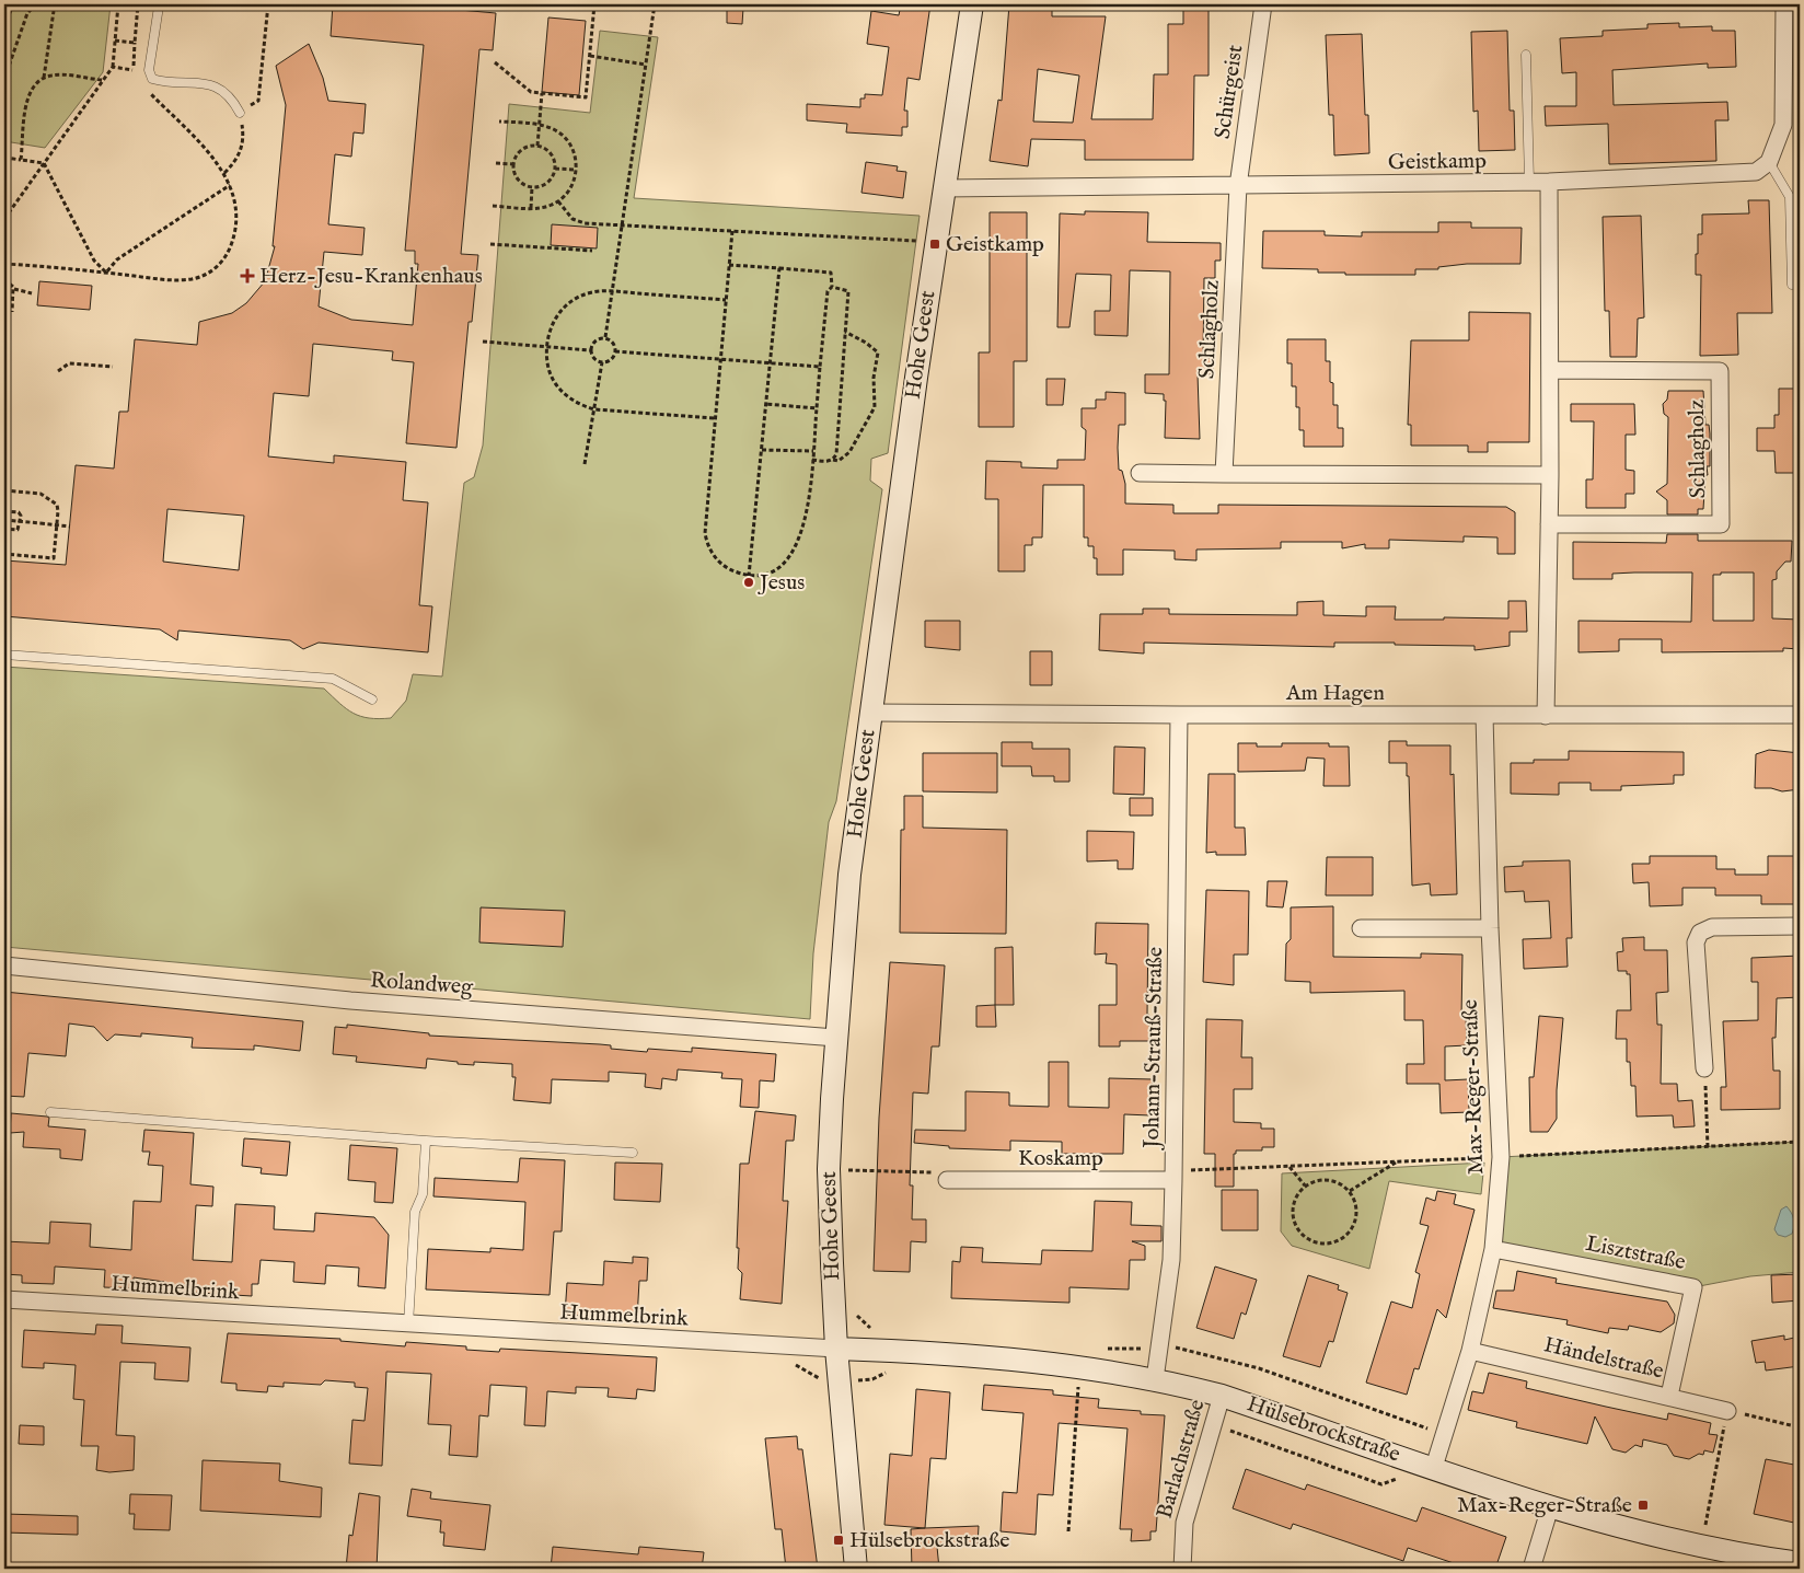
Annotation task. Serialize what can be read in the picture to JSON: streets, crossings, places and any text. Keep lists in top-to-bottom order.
{
  "streets": {
    "street": [
      "Schürgeist",
      "Geistkamp",
      "Schlagholz",
      "Hohe Geest",
      "Am Hagen",
      "Rolandweg",
      "Johann-Strauß-Straße",
      "Max-Reger-Straße",
      "Koskamp",
      "Lisztstraße",
      "Hummelbrink",
      "Händelstraße",
      "Hülsebrockstraße",
      "Barlachstraße"
    ]
  },
  "crossings": [
    ["Schürgeist", "Geistkamp"],
    ["Schürgeist", "Schlagholz"],
    ["Geistkamp", "Schlagholz"],
    ["Geistkamp", "Hohe Geest"],
    ["Hohe Geest", "Am Hagen"],
    ["Hohe Geest", "Rolandweg"],
    ["Hohe Geest", "Hummelbrink"],
    ["Hohe Geest", "Hülsebrockstraße"],
    ["Am Hagen", "Johann-Strauß-Straße"],
    ["Am Hagen", "Max-Reger-Straße"],
    ["Johann-Strauß-Straße", "Koskamp"],
    ["Johann-Strauß-Straße", "Hülsebrockstraße"],
    ["Max-Reger-Straße", "Lisztstraße"],
    ["Max-Reger-Straße", "Händelstraße"],
    ["Max-Reger-Straße", "Hülsebrockstraße"],
    ["Lisztstraße", "Händelstraße"],
    ["Hummelbrink", "Hülsebrockstraße"],
    ["Hülsebrockstraße", "Barlachstraße"]
  ],
  "places": {
    "transit": ["Geistkamp", "Max-Reger-Straße", "Hülsebrockstraße"],
    "health": ["Herz-Jesu-Krankenhaus"],
    "other": ["Jesus"]
  }
}
